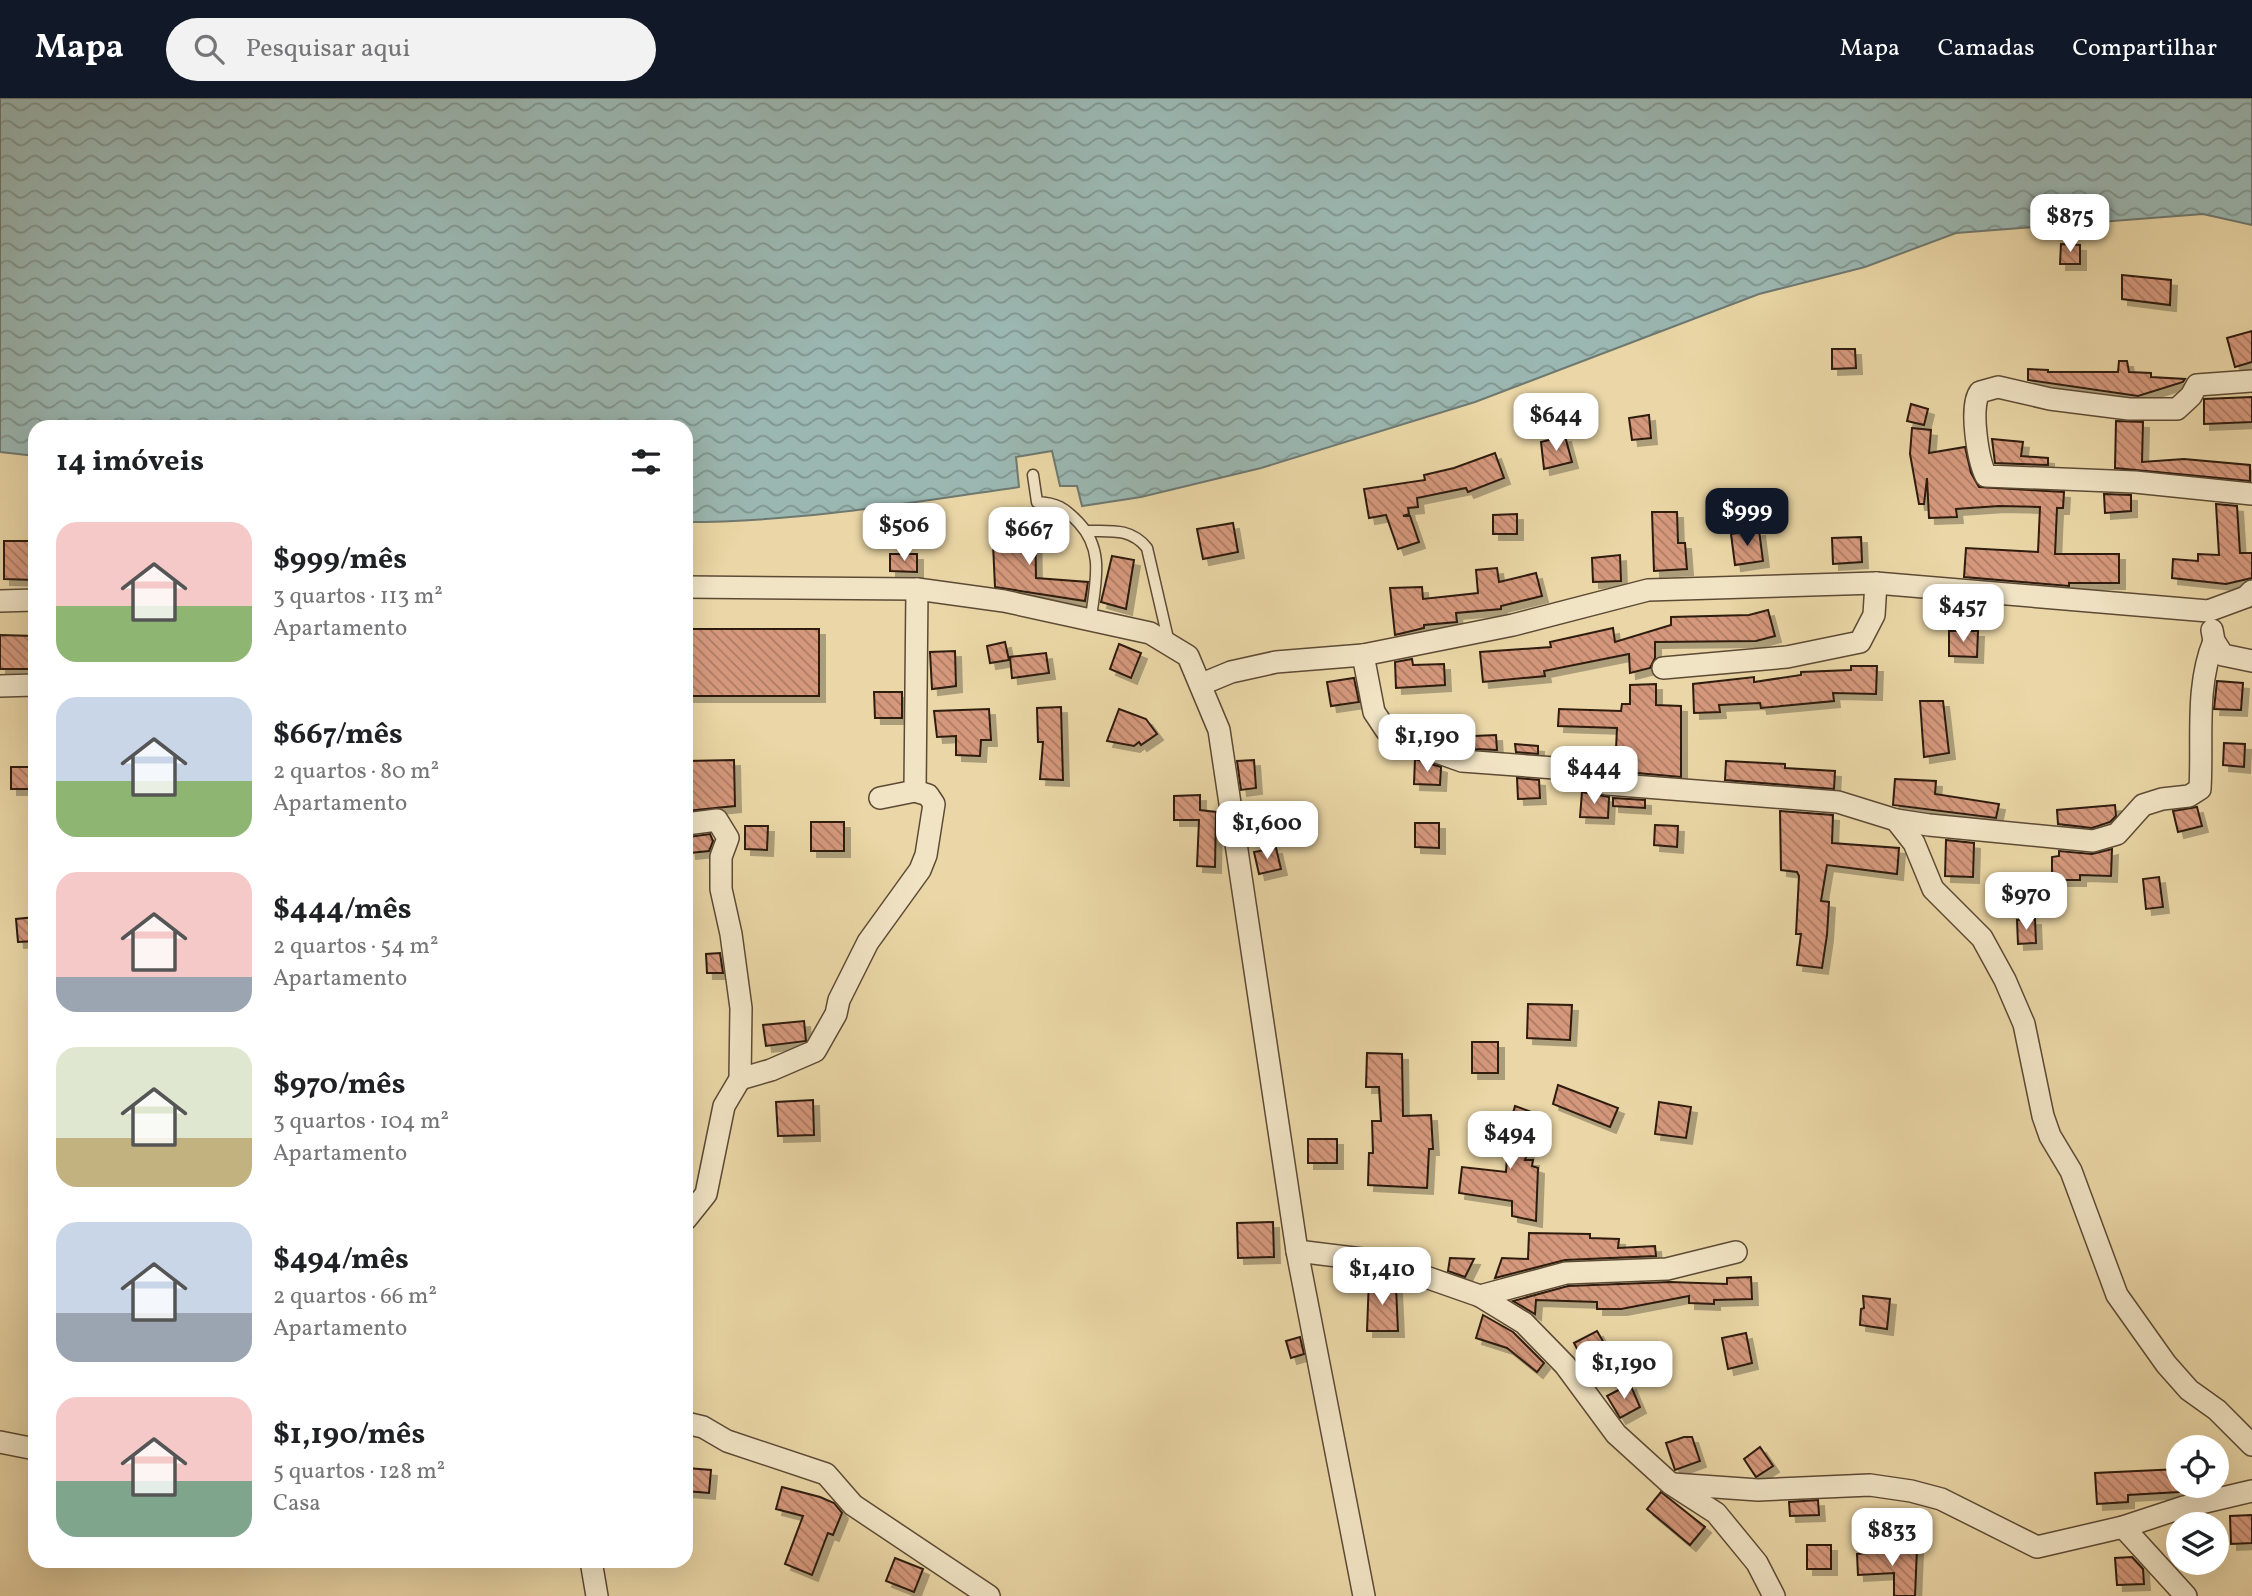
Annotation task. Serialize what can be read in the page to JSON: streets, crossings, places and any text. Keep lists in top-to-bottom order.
{
  "page": {
    "header": "Mapa",
    "search": "Pesquisar aqui",
    "nav": ["Mapa", "Camadas", "Compartilhar"],
    "price": [
      "$875",
      "$644",
      "$999",
      "$506",
      "$667",
      "$457",
      "$1,190",
      "$444",
      "$1,600",
      "$970",
      "$494",
      "$1,410",
      "$1,190",
      "$833"
    ],
    "heading": "14 imóveis",
    "list": [
      {
        "name": "$999/mês",
        "note": "3 quartos · 113 m² · Apartamento"
      },
      {
        "name": "$667/mês",
        "note": "2 quartos · 80 m² · Apartamento"
      },
      {
        "name": "$444/mês",
        "note": "2 quartos · 54 m² · Apartamento"
      },
      {
        "name": "$970/mês",
        "note": "3 quartos · 104 m² · Apartamento"
      },
      {
        "name": "$494/mês",
        "note": "2 quartos · 66 m² · Apartamento"
      },
      {
        "name": "$1,190/mês",
        "note": "5 quartos · 128 m² · Casa"
      }
    ]
  }
}
